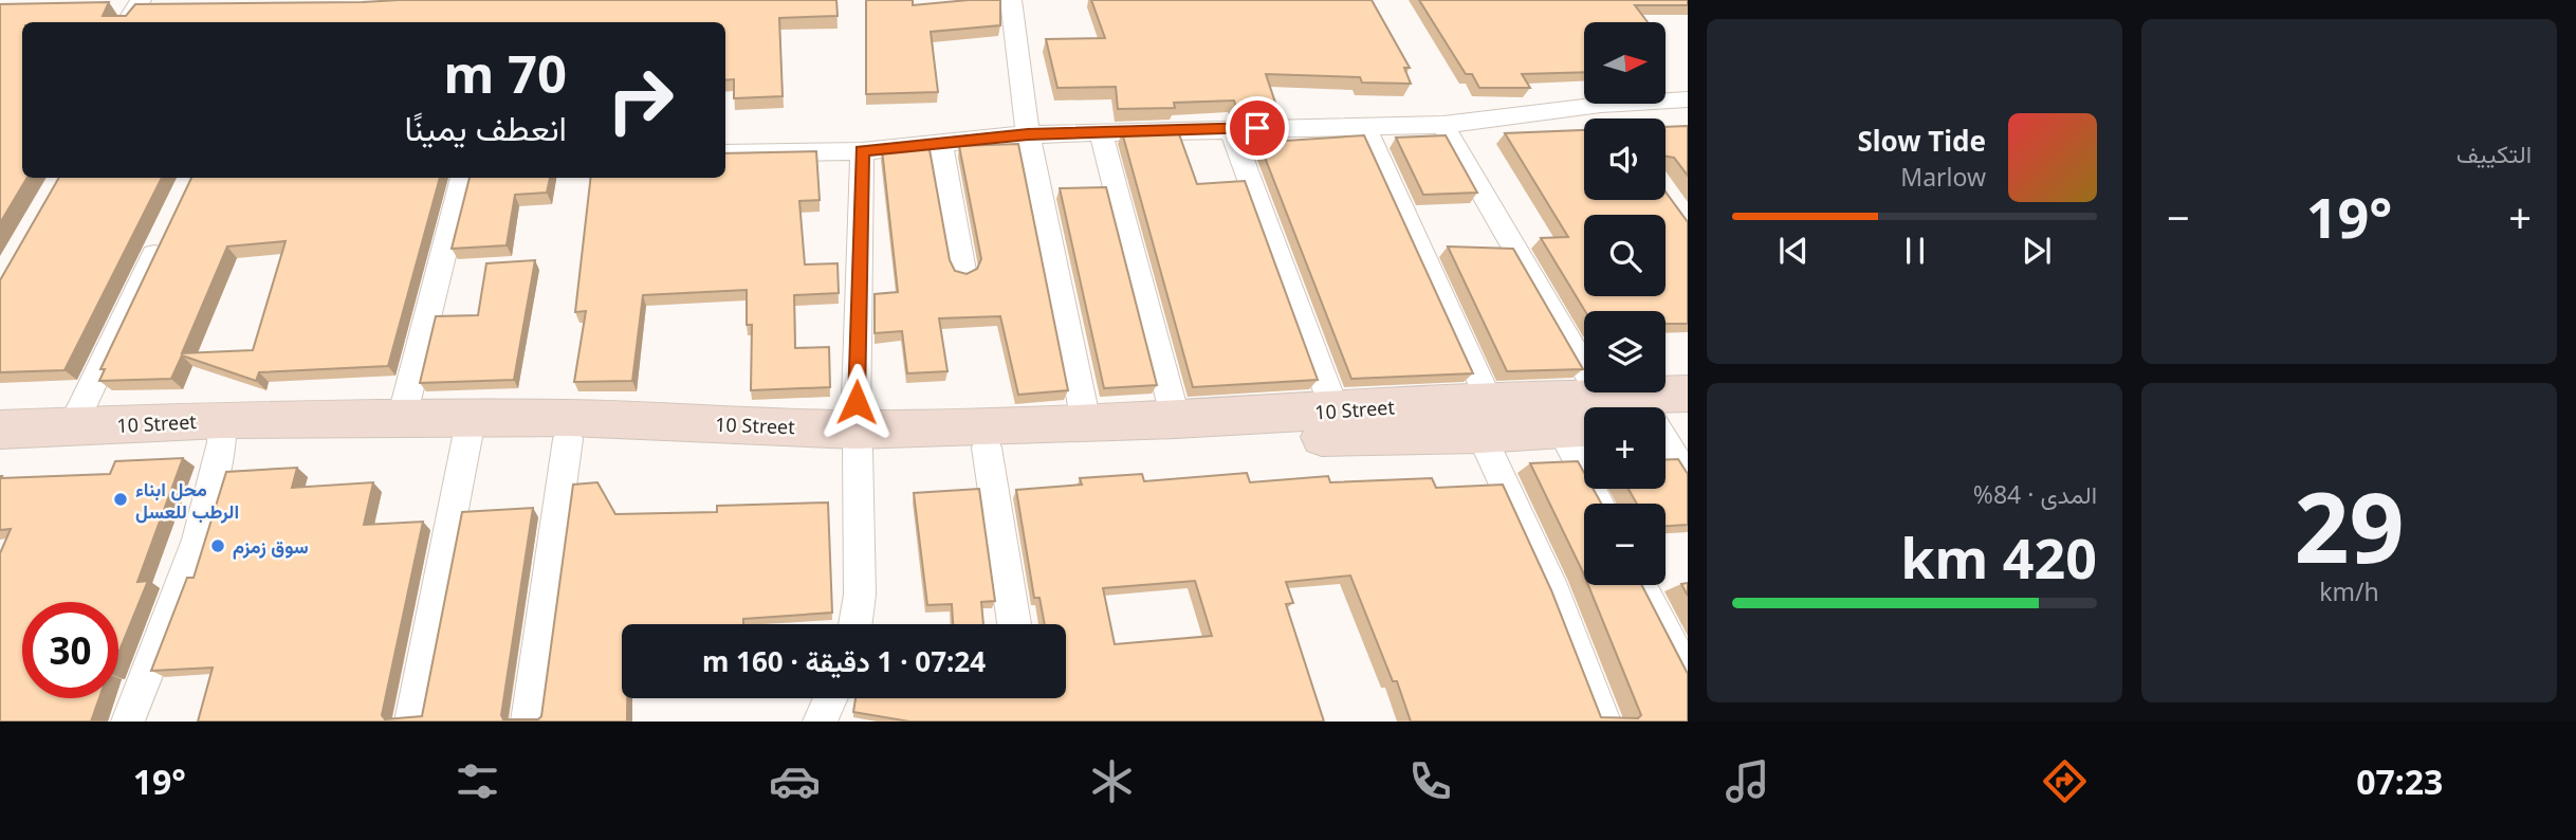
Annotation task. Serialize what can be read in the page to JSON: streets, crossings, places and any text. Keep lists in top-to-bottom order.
{
  "streets": {
    "main road": ["10 Street"]
  },
  "places": ["محل ابناء الرطب للعسل", "سوق زمزم"],
  "north": "right",
  "page": {
    "tile": [
      "التكييف",
      ["29", "km/h"],
      ["المدى · 84%", "420 km"]
    ],
    "map_buttons": ["+", "−"],
    "turn": ["70 m", "انعطف يمينًا"],
    "song": ["Slow Tide", "Marlow"],
    "heat": ["−", "19°", "+"],
    "limit": "30",
    "trip": "07:24 · 1 دقيقة · 160 m",
    "tabs": ["07:23", "19°"]
  }
}
